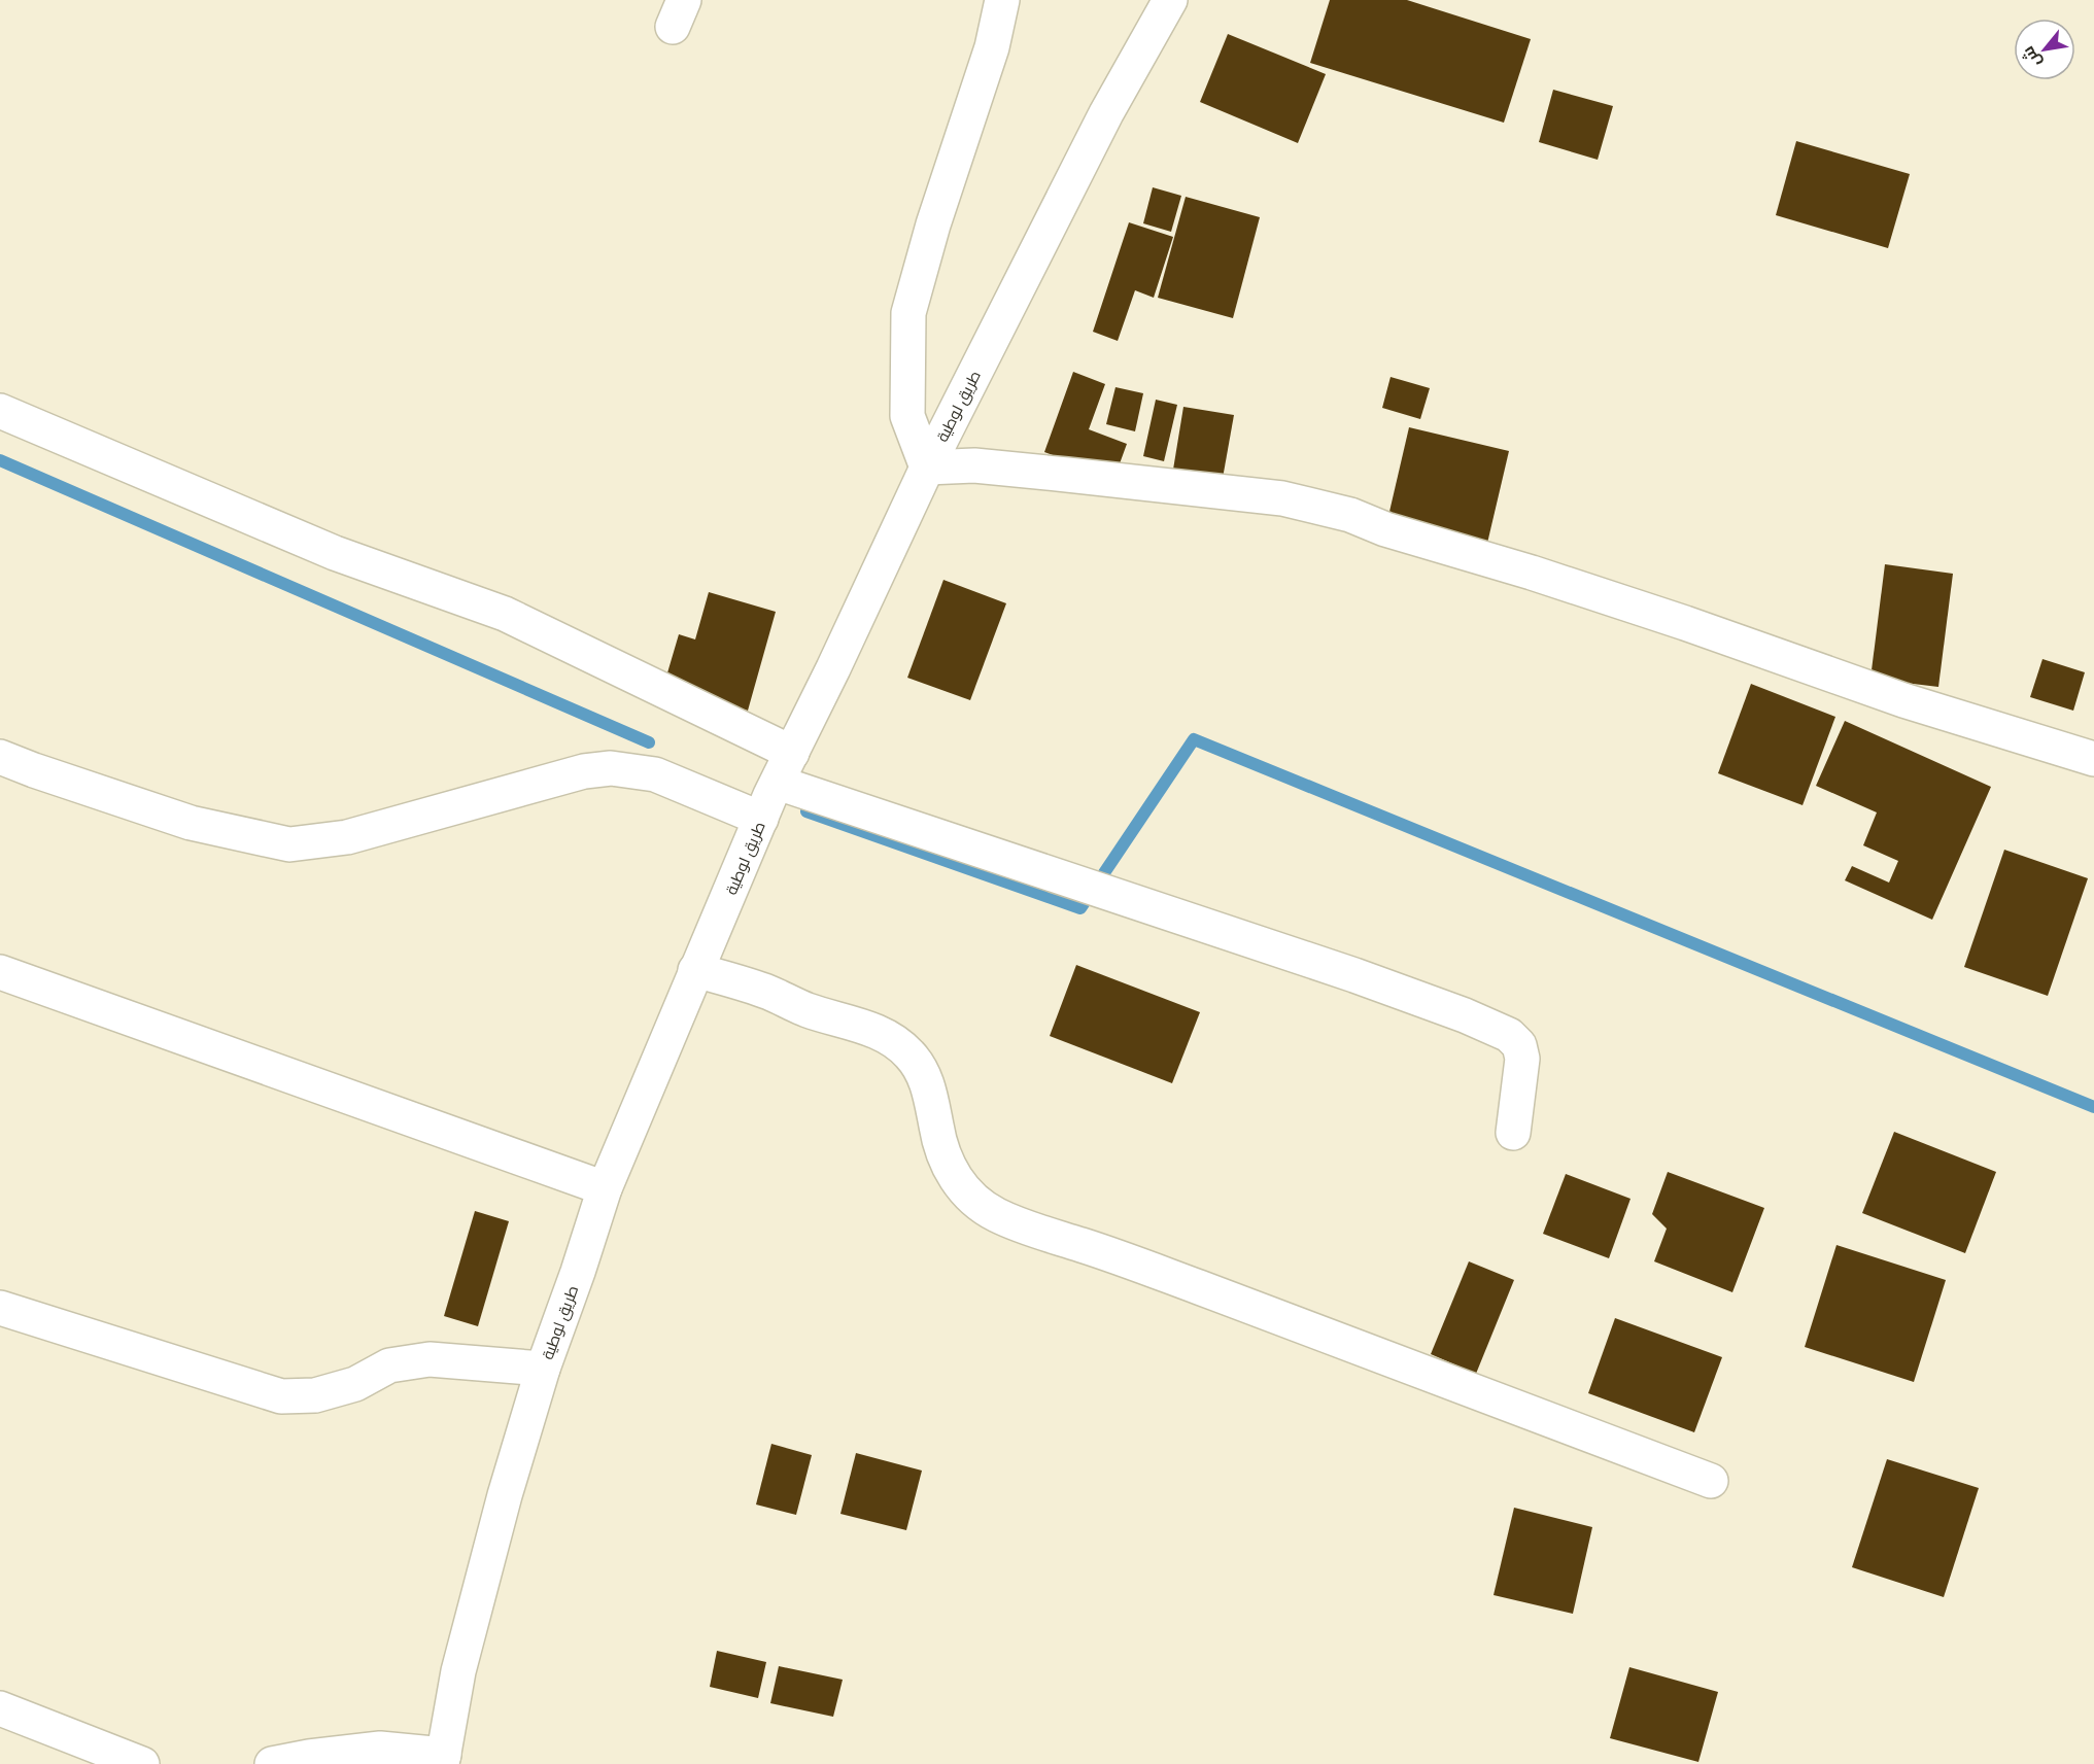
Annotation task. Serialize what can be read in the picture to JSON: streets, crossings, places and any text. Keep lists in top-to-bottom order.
{
  "streets": {
    "street": ["طريق لوطية"]
  },
  "north": "bottom left"
}
